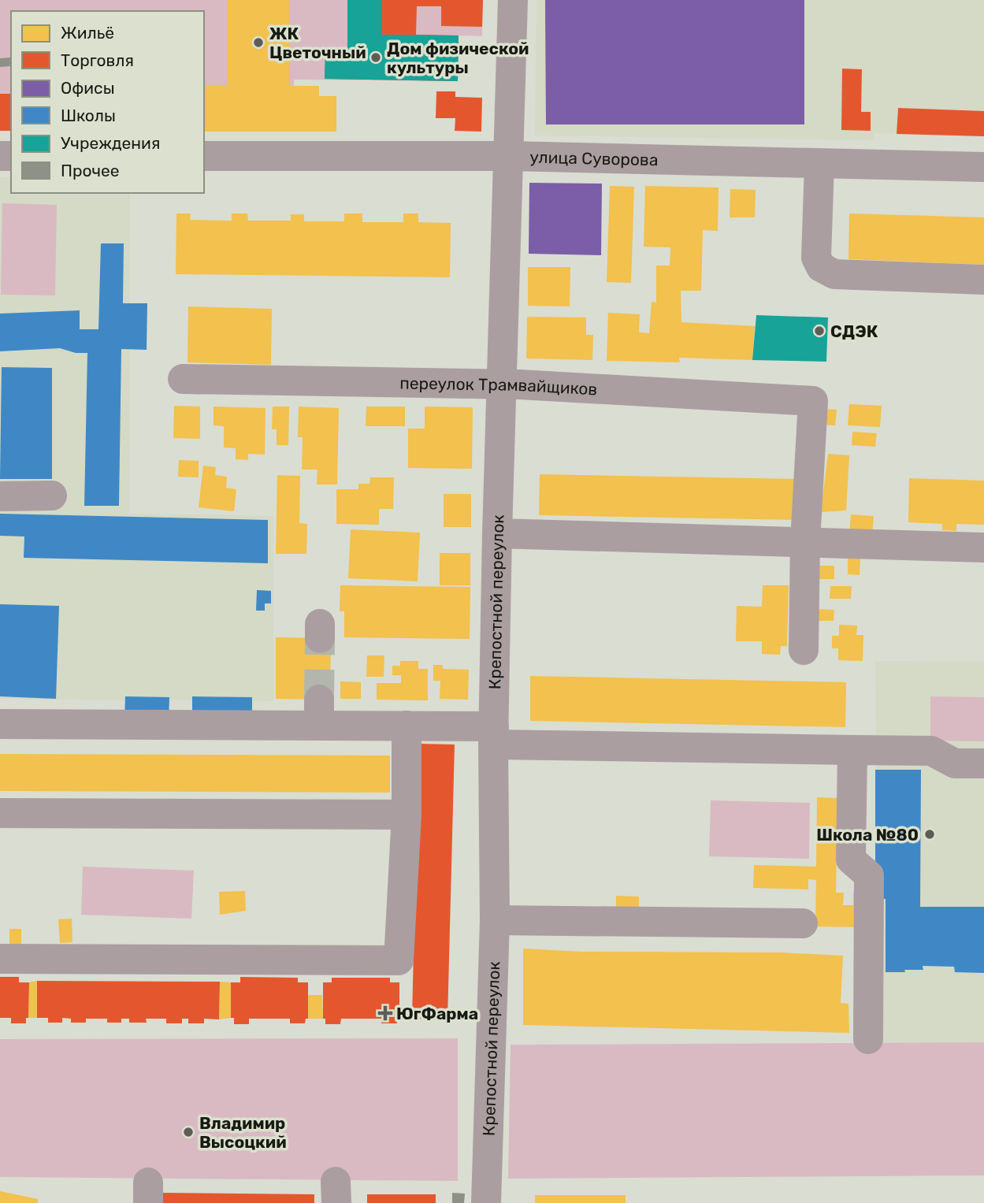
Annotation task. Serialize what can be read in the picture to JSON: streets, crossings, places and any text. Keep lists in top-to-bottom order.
{
  "streets": {
    "street": ["улица Суворова", "переулок Трамвайщиков", "Крепостной переулок"]
  },
  "crossings": [
    ["улица Суворова", "Крепостной переулок"],
    ["переулок Трамвайщиков", "Крепостной переулок"]
  ],
  "places": {
    "other": [
      "ЖК Цветочный",
      "Дом физической культуры",
      "СДЭК",
      "Школа №80",
      "Владимир Высоцкий"
    ],
    "health": ["ЮгФарма"]
  },
  "legend": [
    "Жильё",
    "Торговля",
    "Офисы",
    "Школы",
    "Учреждения",
    "Прочее"
  ]
}
